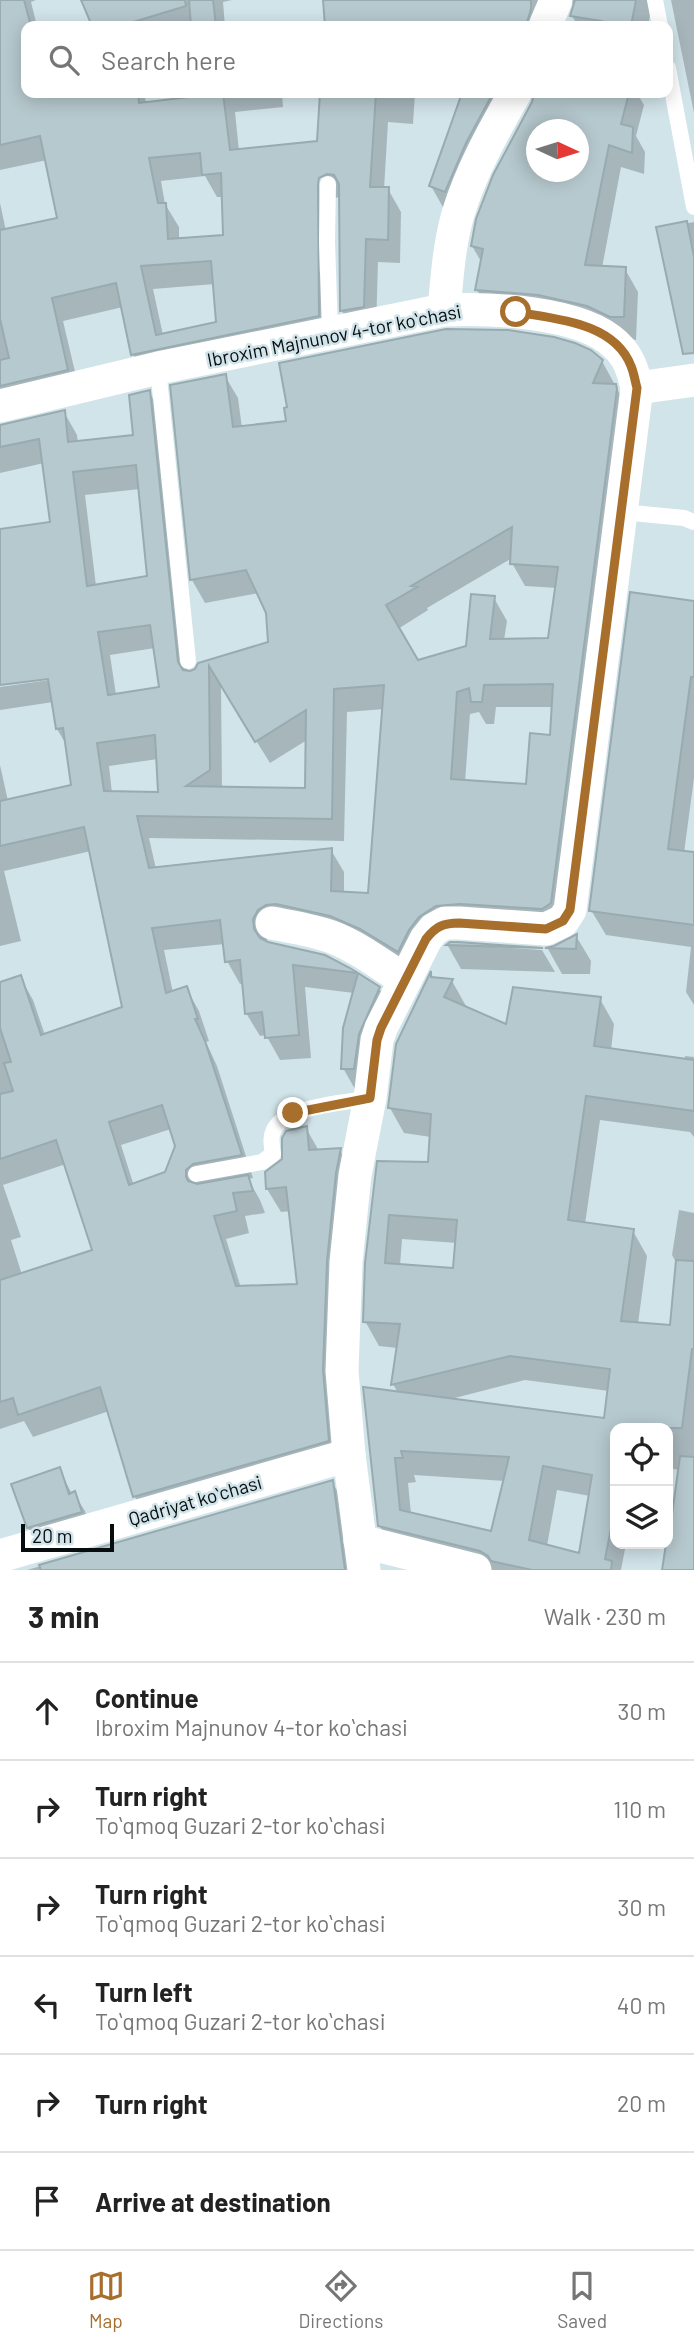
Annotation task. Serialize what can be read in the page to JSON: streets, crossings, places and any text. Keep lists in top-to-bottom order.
{
  "streets": {
    "street": ["Ibroxim Majnunov 4-tor koʻchasi", "Qadriyat koʻchasi"]
  },
  "scale_bar": "20 m",
  "north": "right",
  "page": {
    "search": "Search here",
    "scale": "20 m",
    "heading": ["3 min", "Walk · 230 m"],
    "list": [
      ["Continue", "Ibroxim Majnunov 4-tor koʻchasi", "30 m"],
      ["Turn right", "Toʻqmoq Guzari 2-tor koʻchasi", "110 m"],
      ["Turn right", "Toʻqmoq Guzari 2-tor koʻchasi", "30 m"],
      ["Turn left", "Toʻqmoq Guzari 2-tor koʻchasi", "40 m"],
      ["Turn right", "20 m"],
      "Arrive at destination"
    ],
    "nav": ["Map", "Directions", "Saved"]
  }
}
